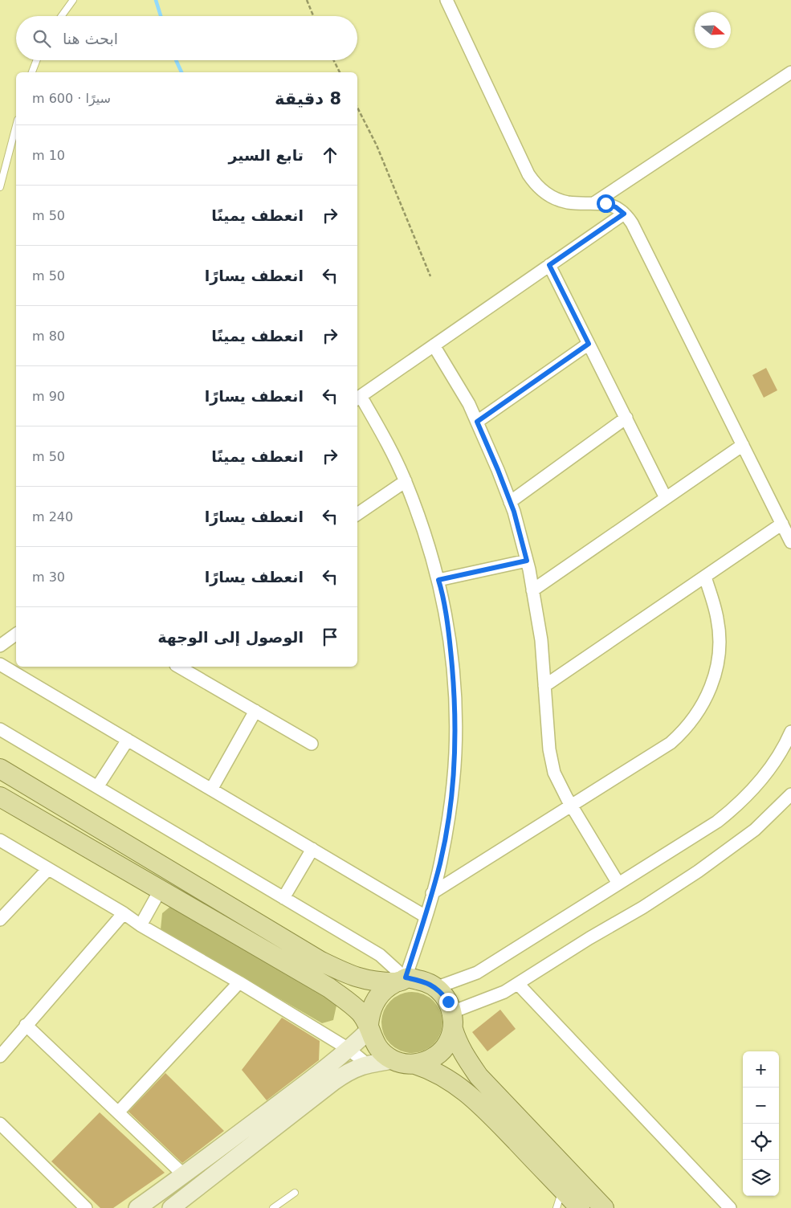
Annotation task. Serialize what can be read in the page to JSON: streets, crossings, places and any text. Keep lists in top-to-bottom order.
{
  "north": "right",
  "page": {
    "search": "ابحث هنا",
    "heading": ["8 دقيقة", "سيرًا · 600 m"],
    "list": [
      ["تابع السير", "10 m"],
      ["انعطف يمينًا", "50 m"],
      ["انعطف يسارًا", "50 m"],
      ["انعطف يمينًا", "80 m"],
      ["انعطف يسارًا", "90 m"],
      ["انعطف يمينًا", "50 m"],
      ["انعطف يسارًا", "240 m"],
      ["انعطف يسارًا", "30 m"],
      "الوصول إلى الوجهة"
    ],
    "map_buttons": ["+", "−"]
  }
}
